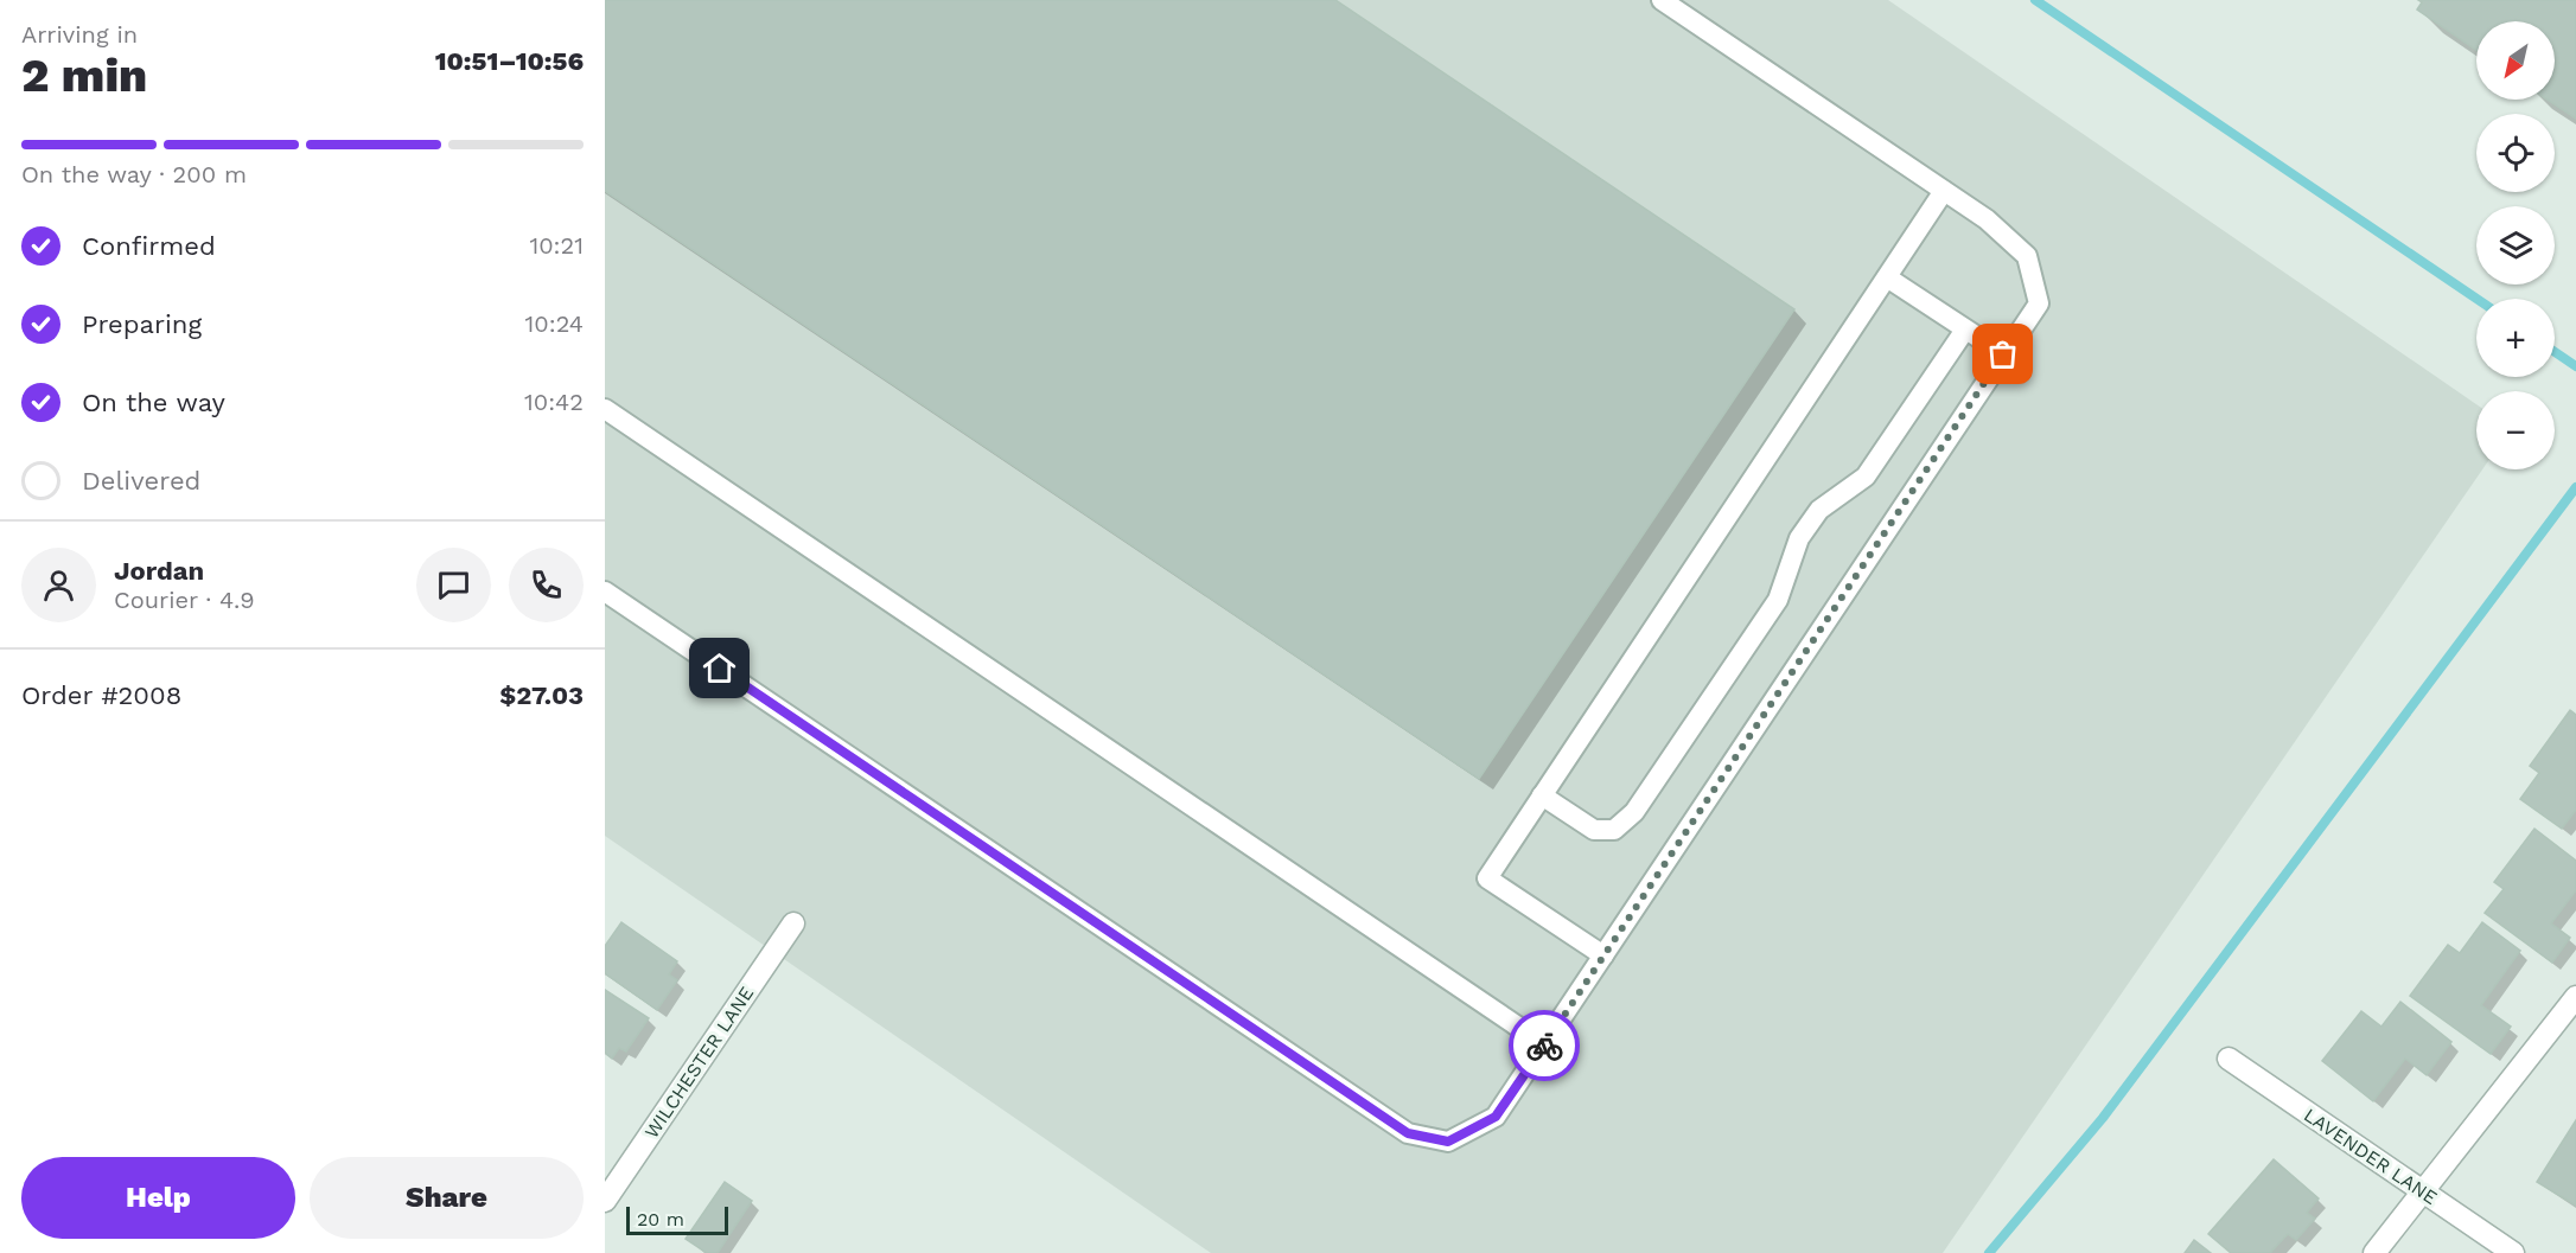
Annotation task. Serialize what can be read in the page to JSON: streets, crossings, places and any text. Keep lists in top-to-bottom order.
{
  "streets": {
    "street": ["WILCHESTER LANE", "LAVENDER LANE"]
  },
  "scale_bar": "20 m",
  "north": "bottom left",
  "page": {
    "heading": ["2 min", "Arriving in", "10:51–10:56"],
    "panel": [
      "Jordan",
      "Courier · 4.9",
      "Order #2008",
      "$27.03"
    ],
    "map_buttons": ["+", "−"],
    "bar": "On the way · 200 m",
    "list": [
      ["Confirmed", "10:21"],
      ["Preparing", "10:24"],
      ["On the way", "10:42"],
      "Delivered"
    ],
    "buttons": ["Help", "Share"],
    "scale": "20 m"
  }
}
